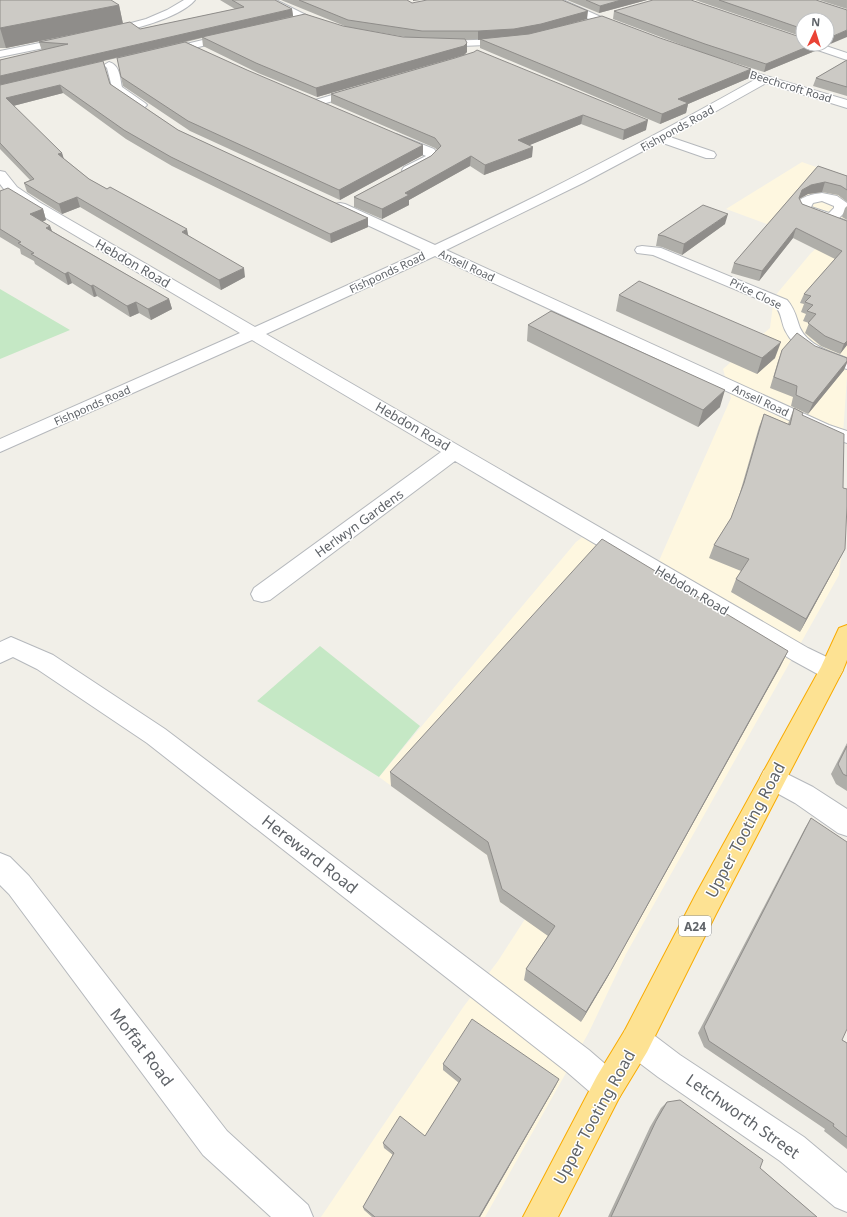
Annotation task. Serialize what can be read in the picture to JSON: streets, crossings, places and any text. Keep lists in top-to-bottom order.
{
  "streets": {
    "highway": ["Upper Tooting Road", "A24"],
    "street": [
      "Beechcroft Road",
      "Fishponds Road",
      "Hebdon Road",
      "Ansell Road",
      "Price Close",
      "Herlwyn Gardens",
      "Hereward Road",
      "Moffat Road",
      "Letchworth Street"
    ]
  },
  "crossings": [
    ["Beechcroft Road", "Fishponds Road"],
    ["Fishponds Road", "Hebdon Road"],
    ["Fishponds Road", "Ansell Road"],
    ["Hebdon Road", "Herlwyn Gardens"],
    ["Hebdon Road", "Upper Tooting Road"],
    ["Upper Tooting Road", "Hereward Road"],
    ["Upper Tooting Road", "Letchworth Street"]
  ],
  "north": "top"
}
